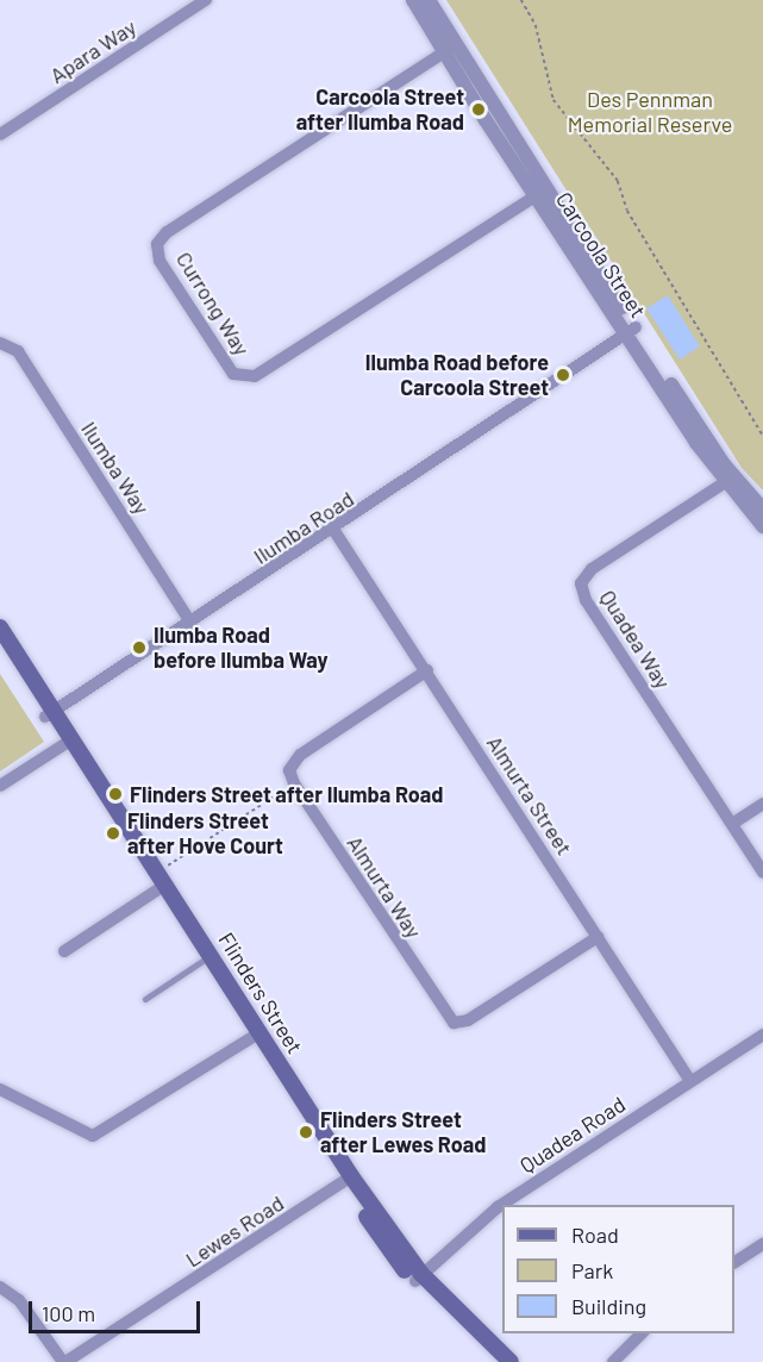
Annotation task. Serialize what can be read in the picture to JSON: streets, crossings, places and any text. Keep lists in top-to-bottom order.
{
  "streets": {
    "main road": ["Flinders Street"],
    "street": [
      "Apara Way",
      "Carcoola Street",
      "Currong Way",
      "Ilumba Way",
      "Ilumba Road",
      "Quadea Way",
      "Almurta Street",
      "Almurta Way",
      "Quadea Road",
      "Lewes Road"
    ]
  },
  "crossings": [
    ["Carcoola Street", "Currong Way"],
    ["Carcoola Street", "Ilumba Road"],
    ["Carcoola Street", "Quadea Way"],
    ["Ilumba Way", "Ilumba Road"],
    ["Ilumba Road", "Almurta Street"],
    ["Ilumba Road", "Flinders Street"],
    ["Almurta Street", "Almurta Way"],
    ["Almurta Street", "Quadea Road"],
    ["Flinders Street", "Quadea Road"],
    ["Flinders Street", "Lewes Road"]
  ],
  "parks": ["Des Pennman Memorial Reserve"],
  "places": [
    "Carcoola Street after Ilumba Road",
    "Ilumba Road before Carcoola Street",
    "Ilumba Road before Ilumba Way",
    "Flinders Street after Ilumba Road",
    "Flinders Street after Hove Court",
    "Flinders Street after Lewes Road"
  ],
  "legend": ["Road", "Park", "Building"],
  "scale_bar": "100 m"
}
